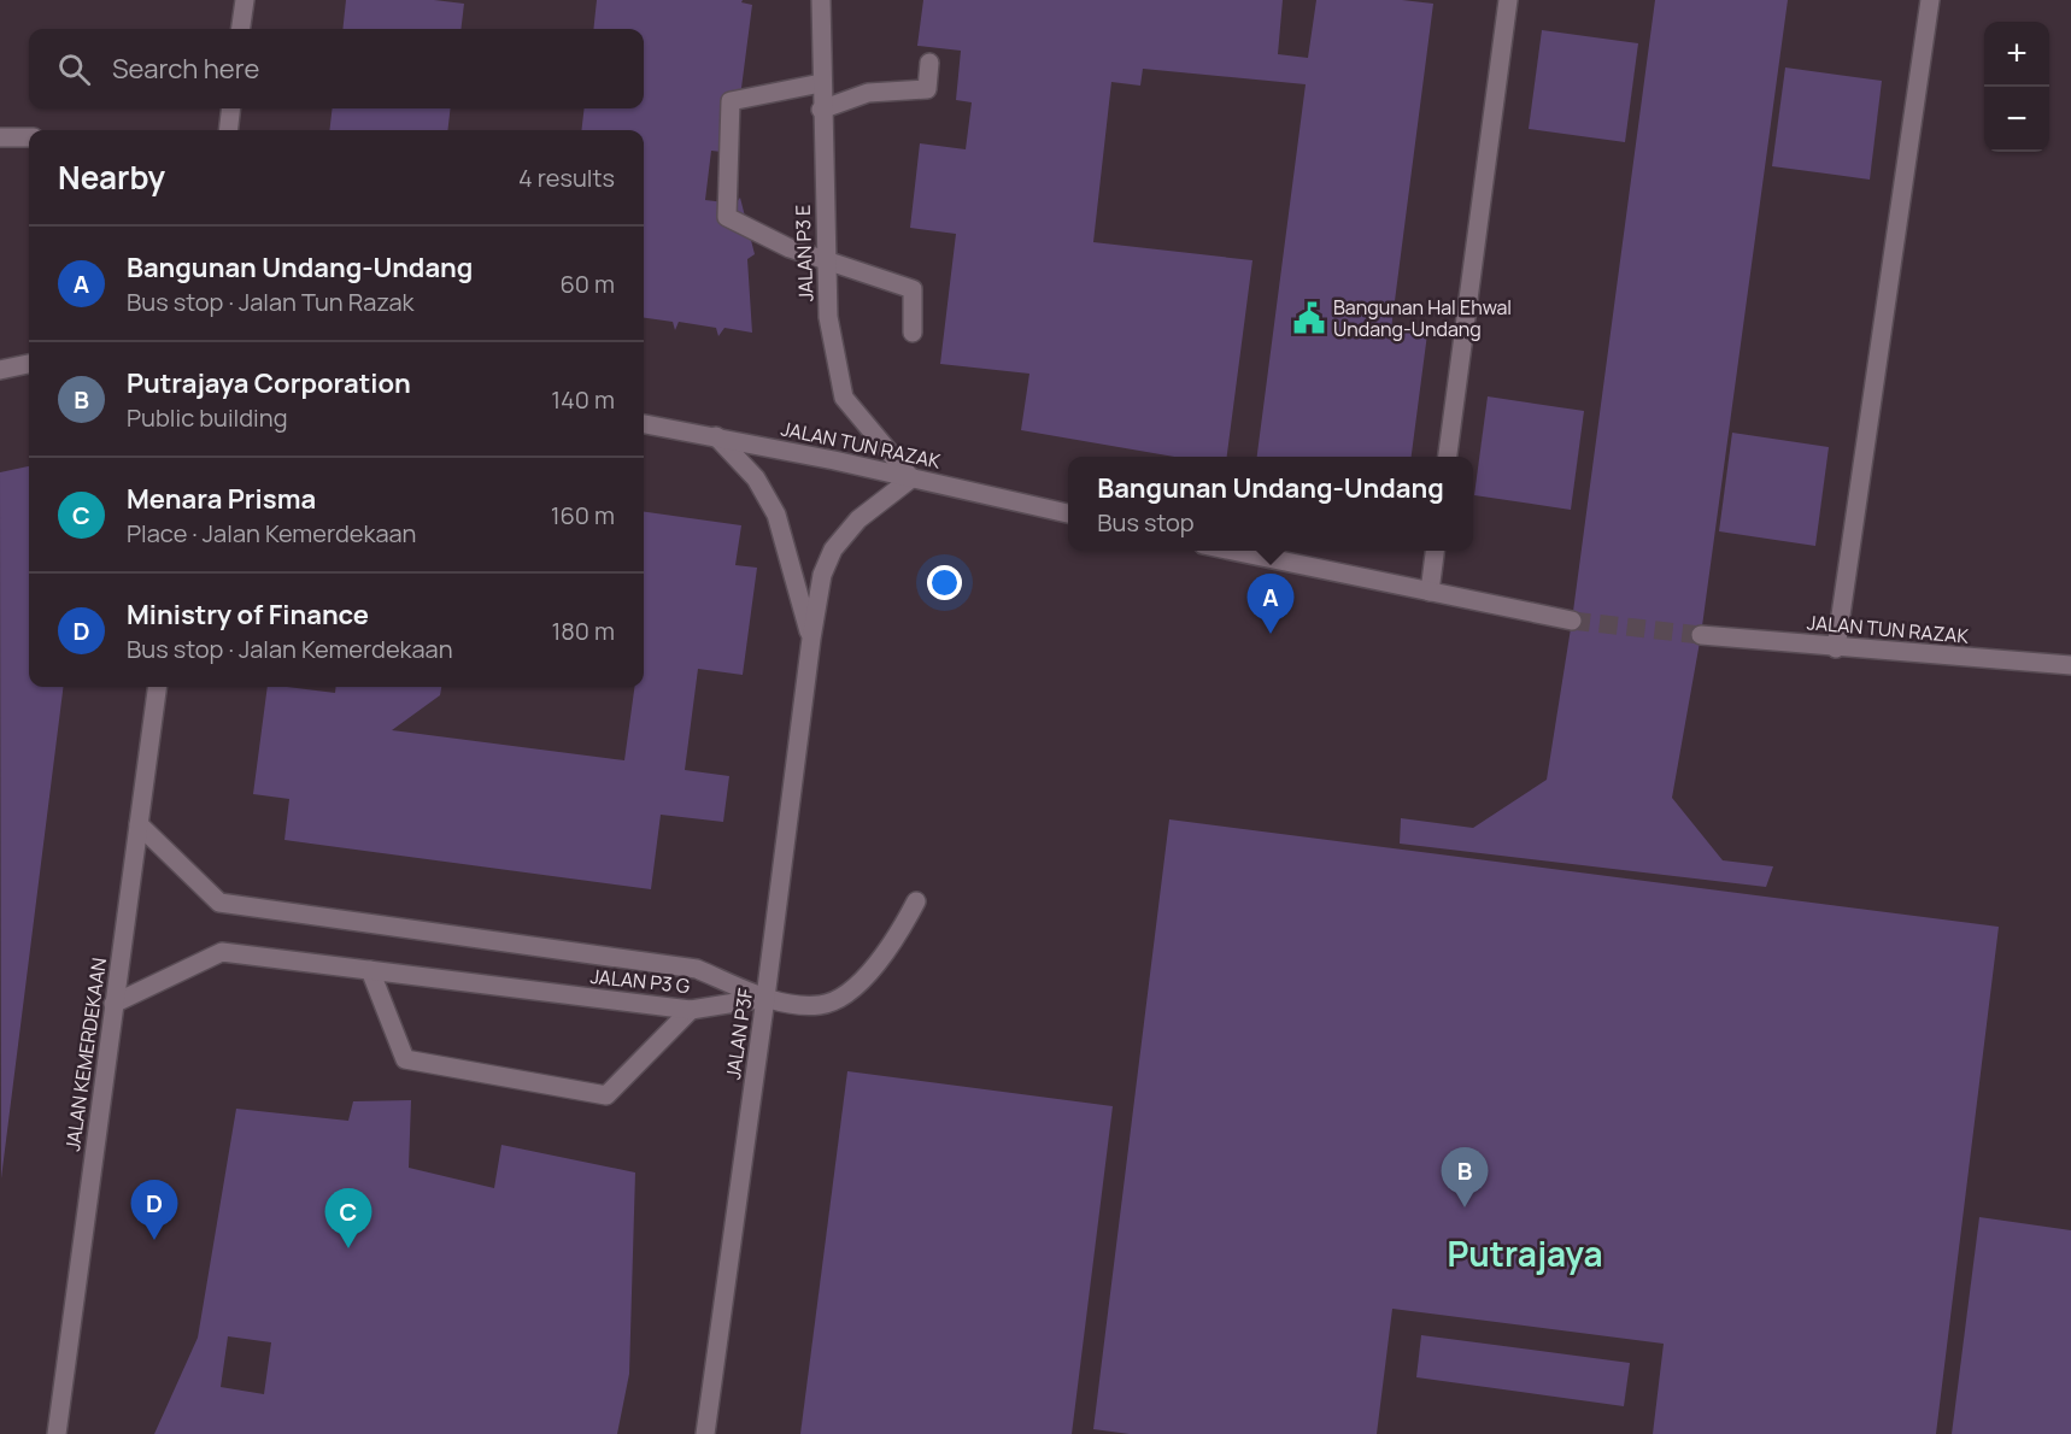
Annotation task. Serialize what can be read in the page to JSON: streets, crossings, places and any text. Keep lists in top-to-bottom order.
{
  "streets": {
    "street": [
      "JALAN P3 E",
      "JALAN TUN RAZAK",
      "JALAN P3 G",
      "JALAN P3F",
      "JALAN KEMERDEKAAN"
    ]
  },
  "crossings": [
    ["JALAN P3 E", "JALAN TUN RAZAK"],
    ["JALAN P3 E", "JALAN P3F"],
    ["JALAN TUN RAZAK", "JALAN P3F"],
    ["JALAN P3 G", "JALAN P3F"],
    ["JALAN P3 G", "JALAN KEMERDEKAAN"]
  ],
  "districts": ["Putrajaya"],
  "places": {
    "public building": ["Bangunan Hal Ehwal Undang-Undang"]
  },
  "page": {
    "map_buttons": ["+", "−"],
    "search": "Search here",
    "heading": ["Nearby", "4 results"],
    "list": [
      {
        "mark": "A",
        "name": "Bangunan Undang-Undang",
        "note": "Bus stop · Jalan Tun Razak",
        "value": "60 m"
      },
      {
        "mark": "B",
        "name": "Putrajaya Corporation",
        "note": "Public building",
        "value": "140 m"
      },
      {
        "mark": "C",
        "name": "Menara Prisma",
        "note": "Place · Jalan Kemerdekaan",
        "value": "160 m"
      },
      {
        "mark": "D",
        "name": "Ministry of Finance",
        "note": "Bus stop · Jalan Kemerdekaan",
        "value": "180 m"
      }
    ],
    "popup": ["Bangunan Undang-Undang", "Bus stop"],
    "pins": [
      "A",
      "B",
      "D",
      "C"
    ]
  }
}
